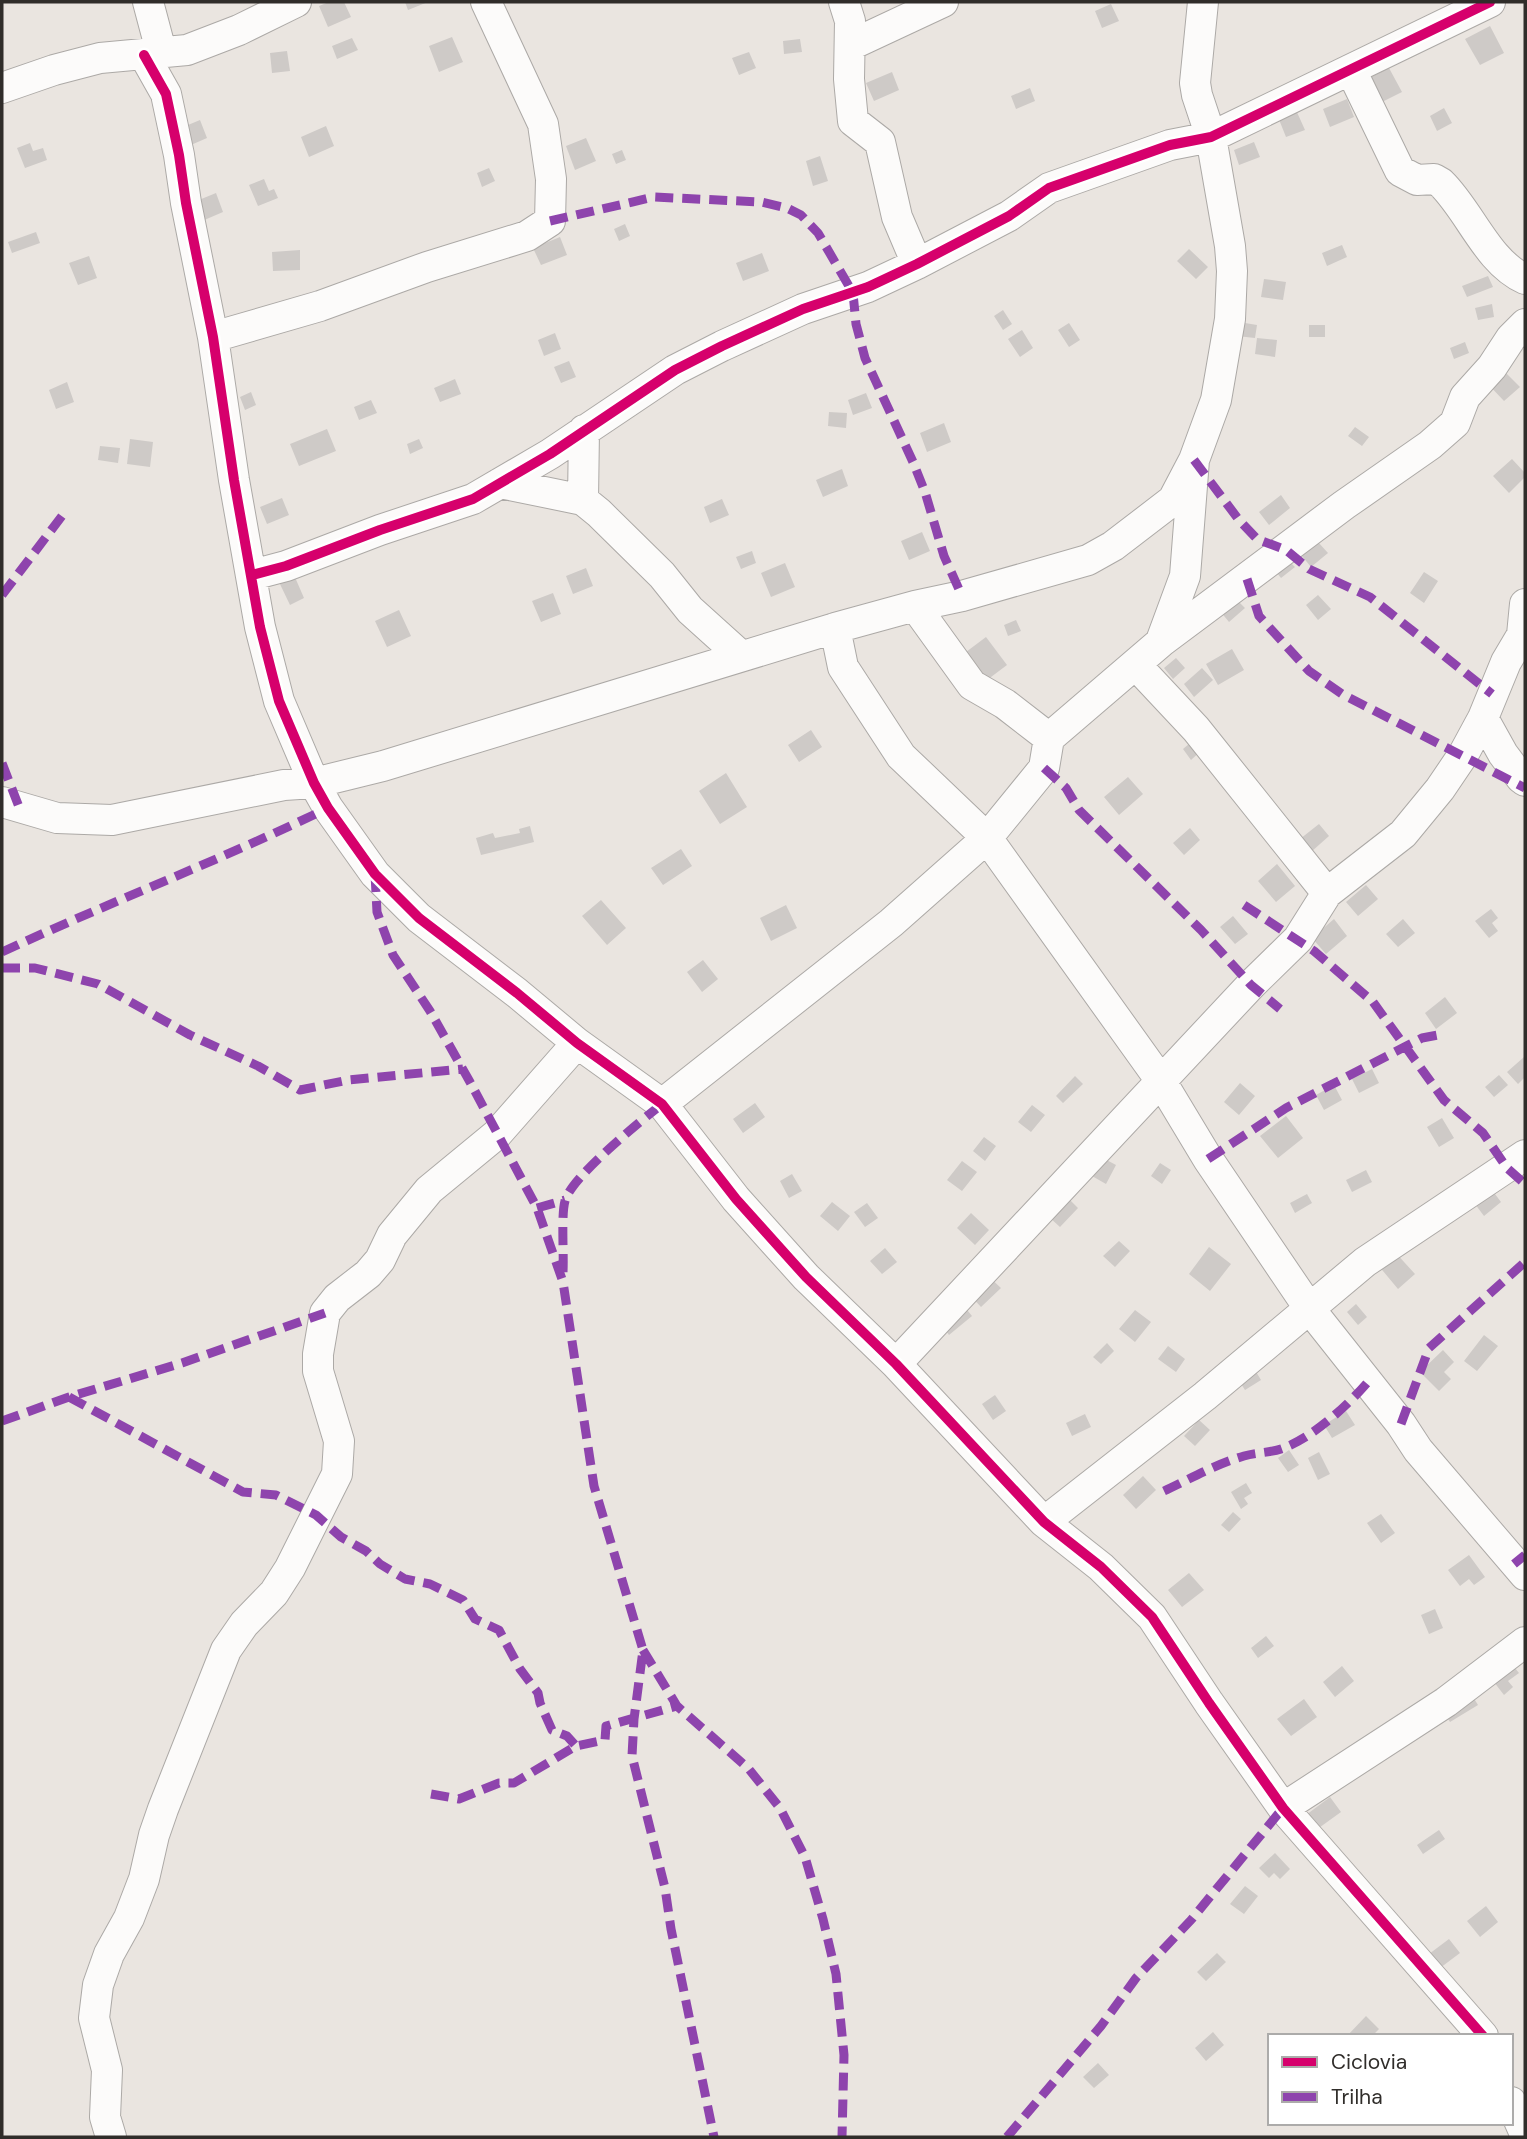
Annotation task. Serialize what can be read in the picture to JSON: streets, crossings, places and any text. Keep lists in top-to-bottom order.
{
  "legend": ["Ciclovia", "Trilha"]
}
